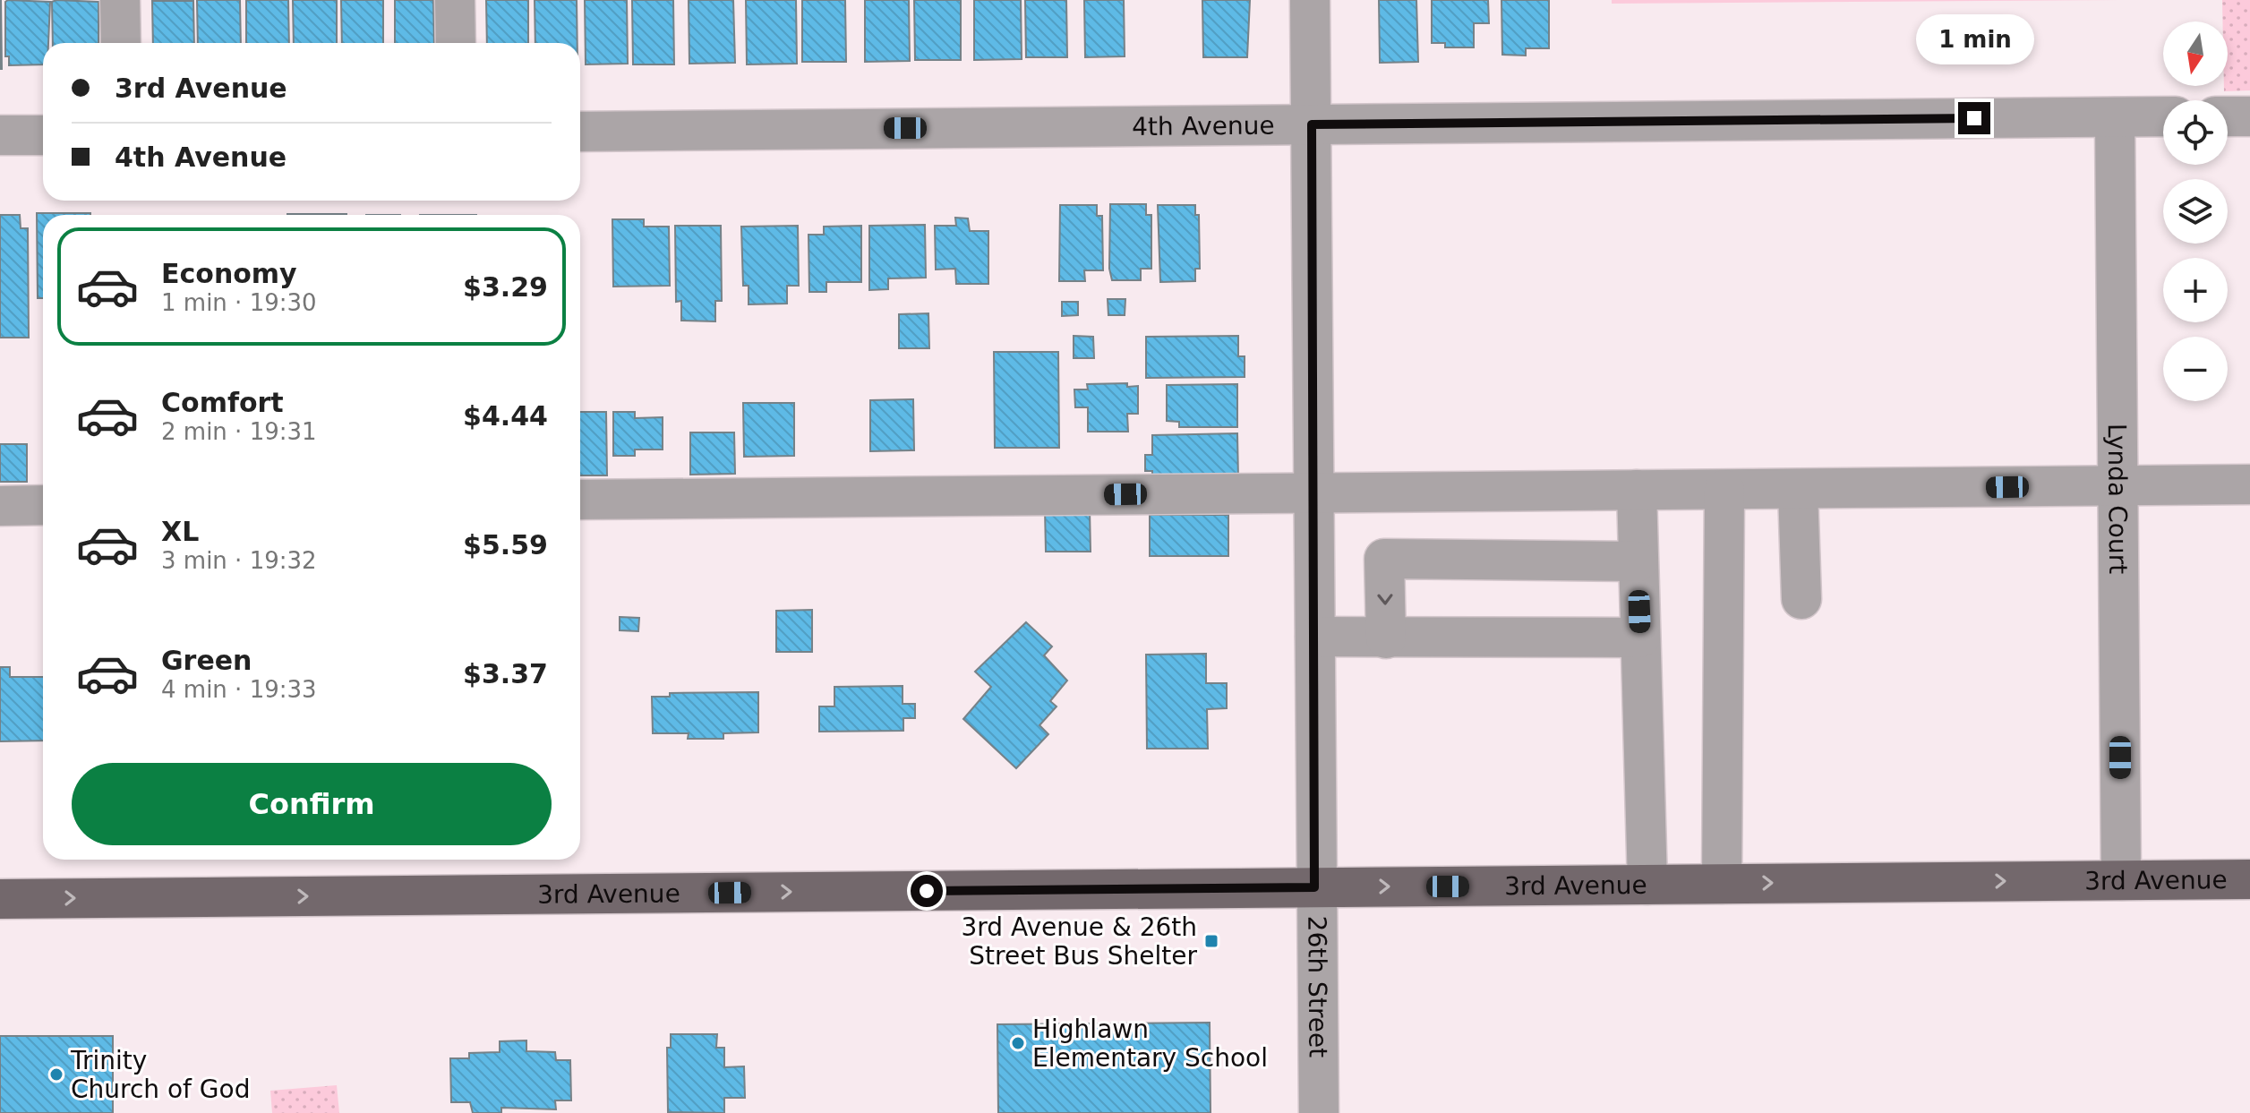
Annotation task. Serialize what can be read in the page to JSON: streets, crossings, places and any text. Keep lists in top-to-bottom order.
{
  "streets": {
    "main road": ["3rd Avenue"],
    "street": ["4th Avenue", "Lynda Court", "26th Street"]
  },
  "crossings": [
    ["4th Avenue", "Lynda Court"],
    ["4th Avenue", "26th Street"],
    ["Lynda Court", "3rd Avenue"],
    ["3rd Avenue", "26th Street"]
  ],
  "one_way": ["3rd Avenue"],
  "places": {
    "transit": ["3rd Avenue & 26th Street Bus Shelter"],
    "other": ["Highlawn Elementary School", "Trinity Church of God"]
  },
  "north": "bottom",
  "page": {
    "bubble": "1 min",
    "map_buttons": ["+", "−"],
    "banner": ["3rd Avenue", "4th Avenue"],
    "list": [
      {
        "name": "Economy",
        "note": "1 min · 19:30",
        "value": "$3.29"
      },
      {
        "name": "Comfort",
        "note": "2 min · 19:31",
        "value": "$4.44"
      },
      {
        "name": "XL",
        "note": "3 min · 19:32",
        "value": "$5.59"
      },
      {
        "name": "Green",
        "note": "4 min · 19:33",
        "value": "$3.37"
      }
    ],
    "buttons": "Confirm"
  }
}
